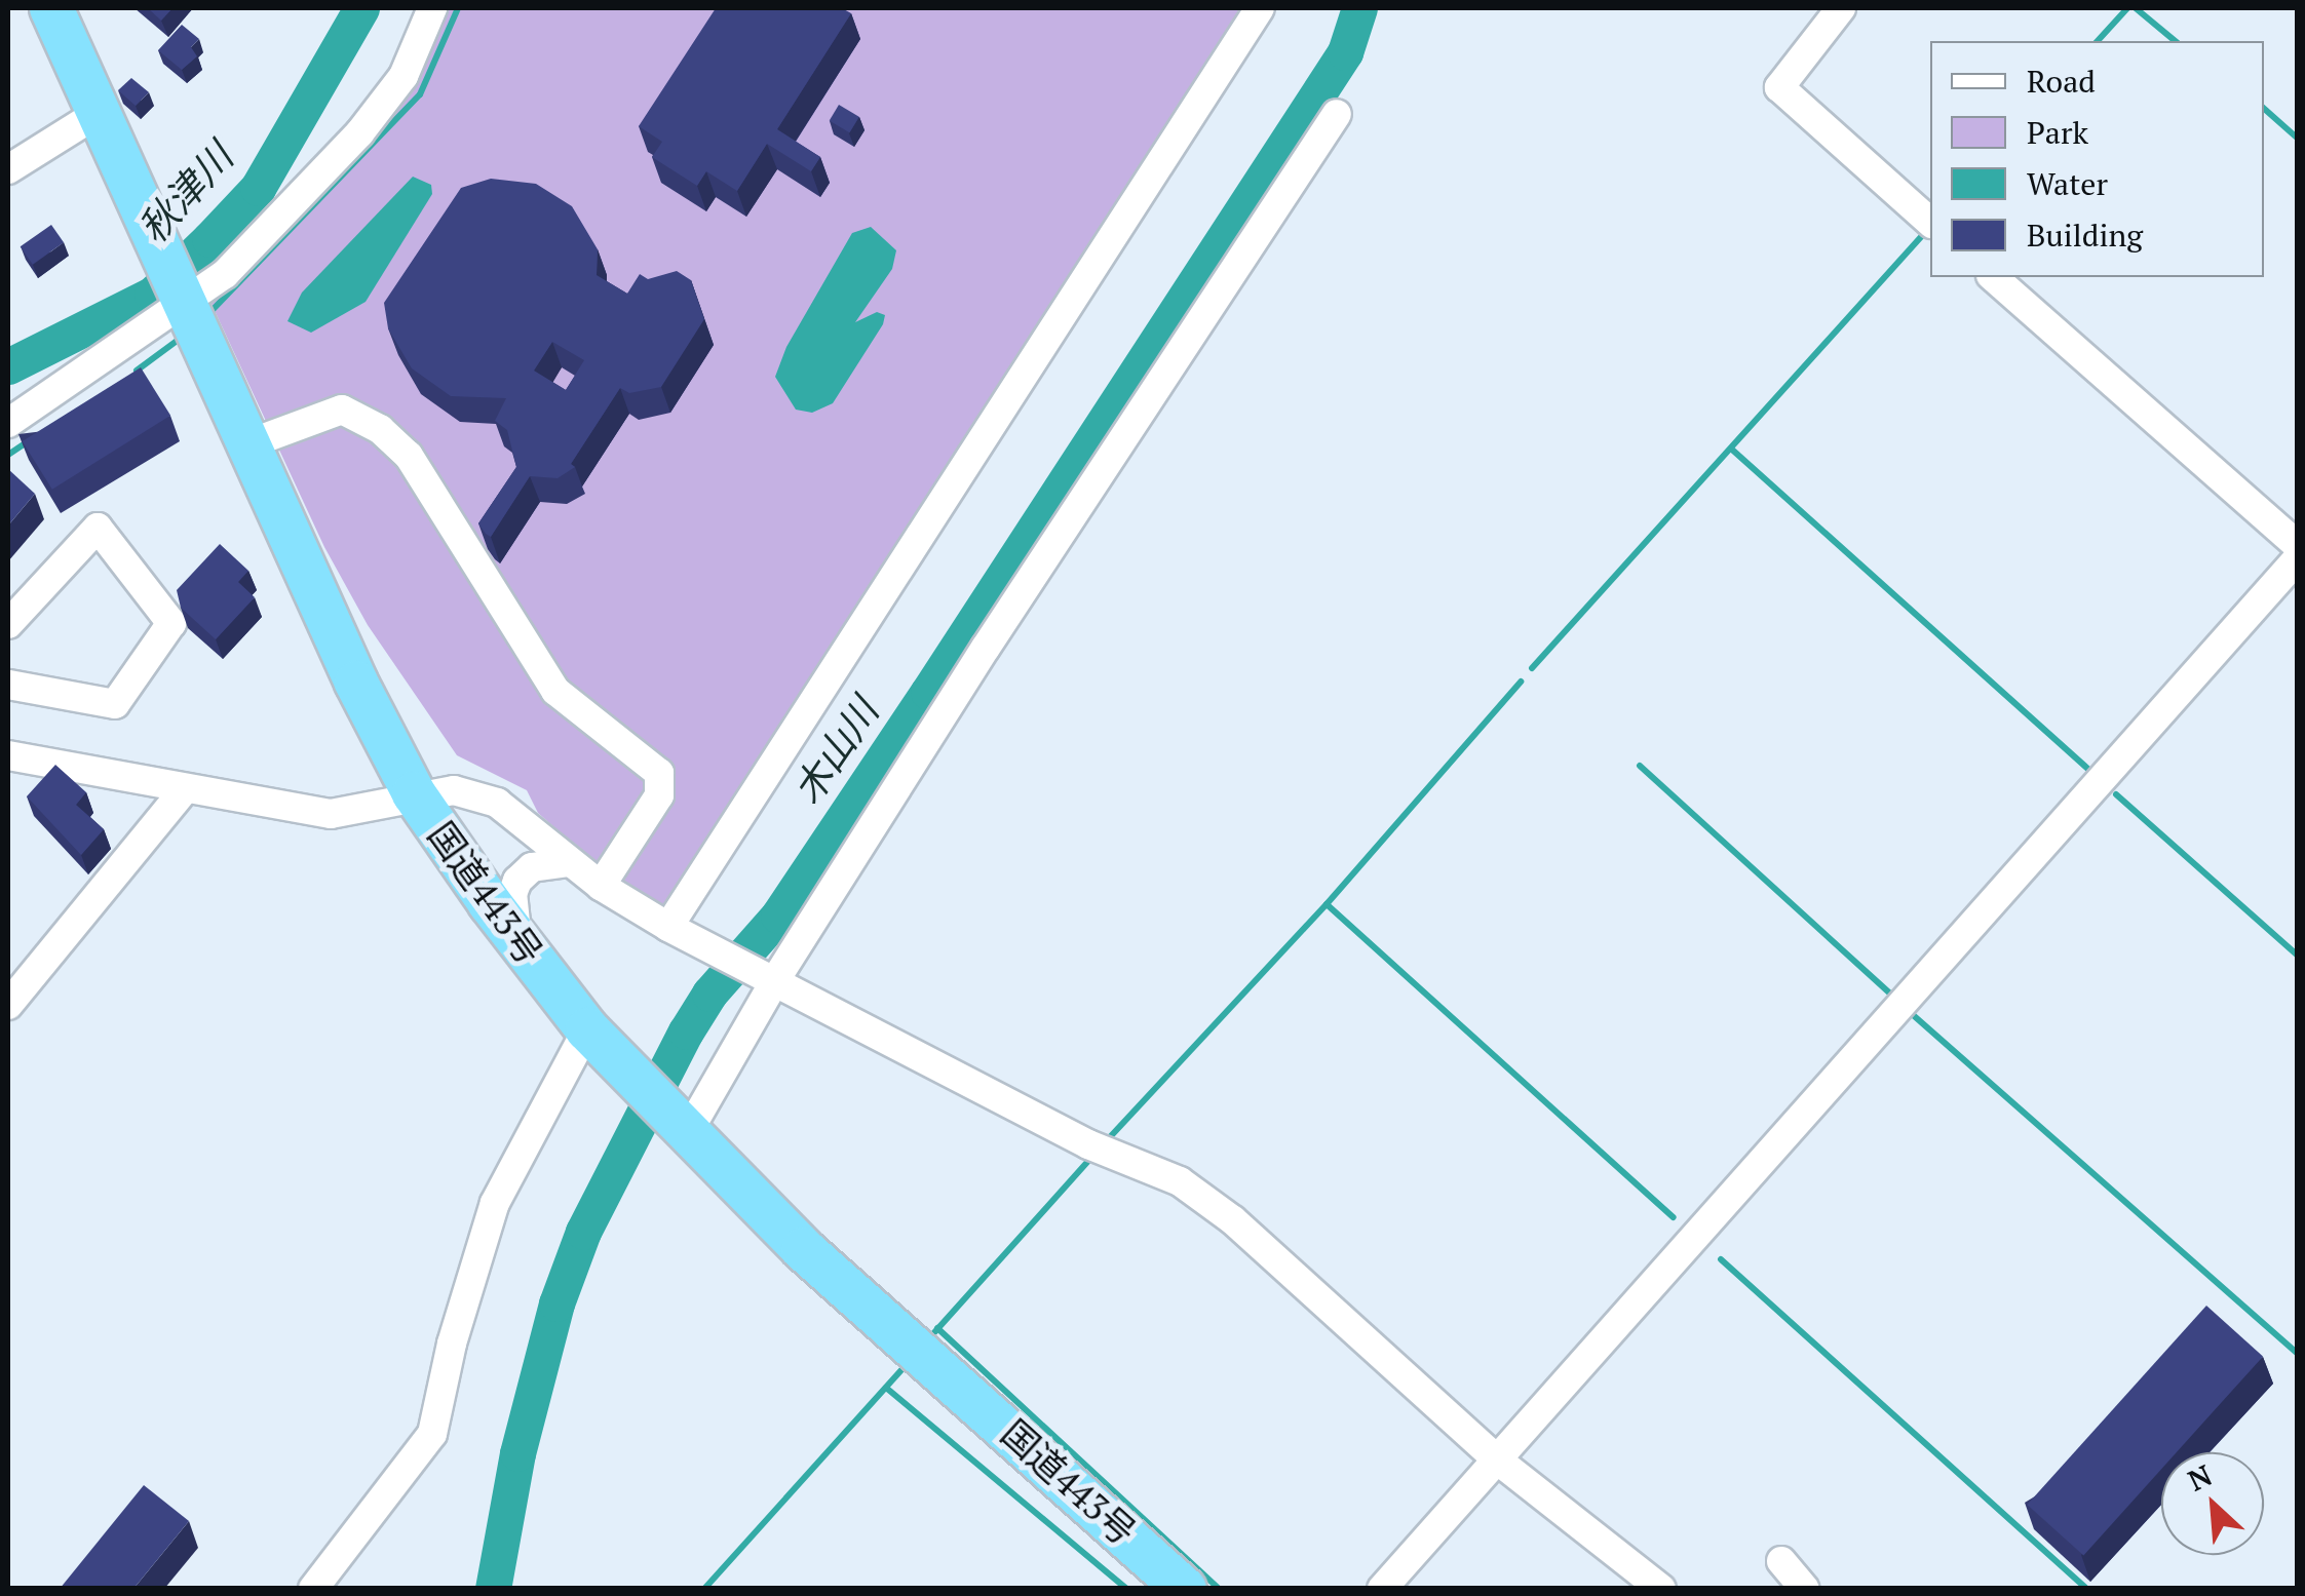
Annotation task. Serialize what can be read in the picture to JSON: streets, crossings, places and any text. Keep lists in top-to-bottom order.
{
  "streets": {
    "highway": ["国道443号"]
  },
  "water": ["秋津川", "木山川"],
  "legend": [
    "Road",
    "Park",
    "Water",
    "Building"
  ],
  "north": "top left"
}
